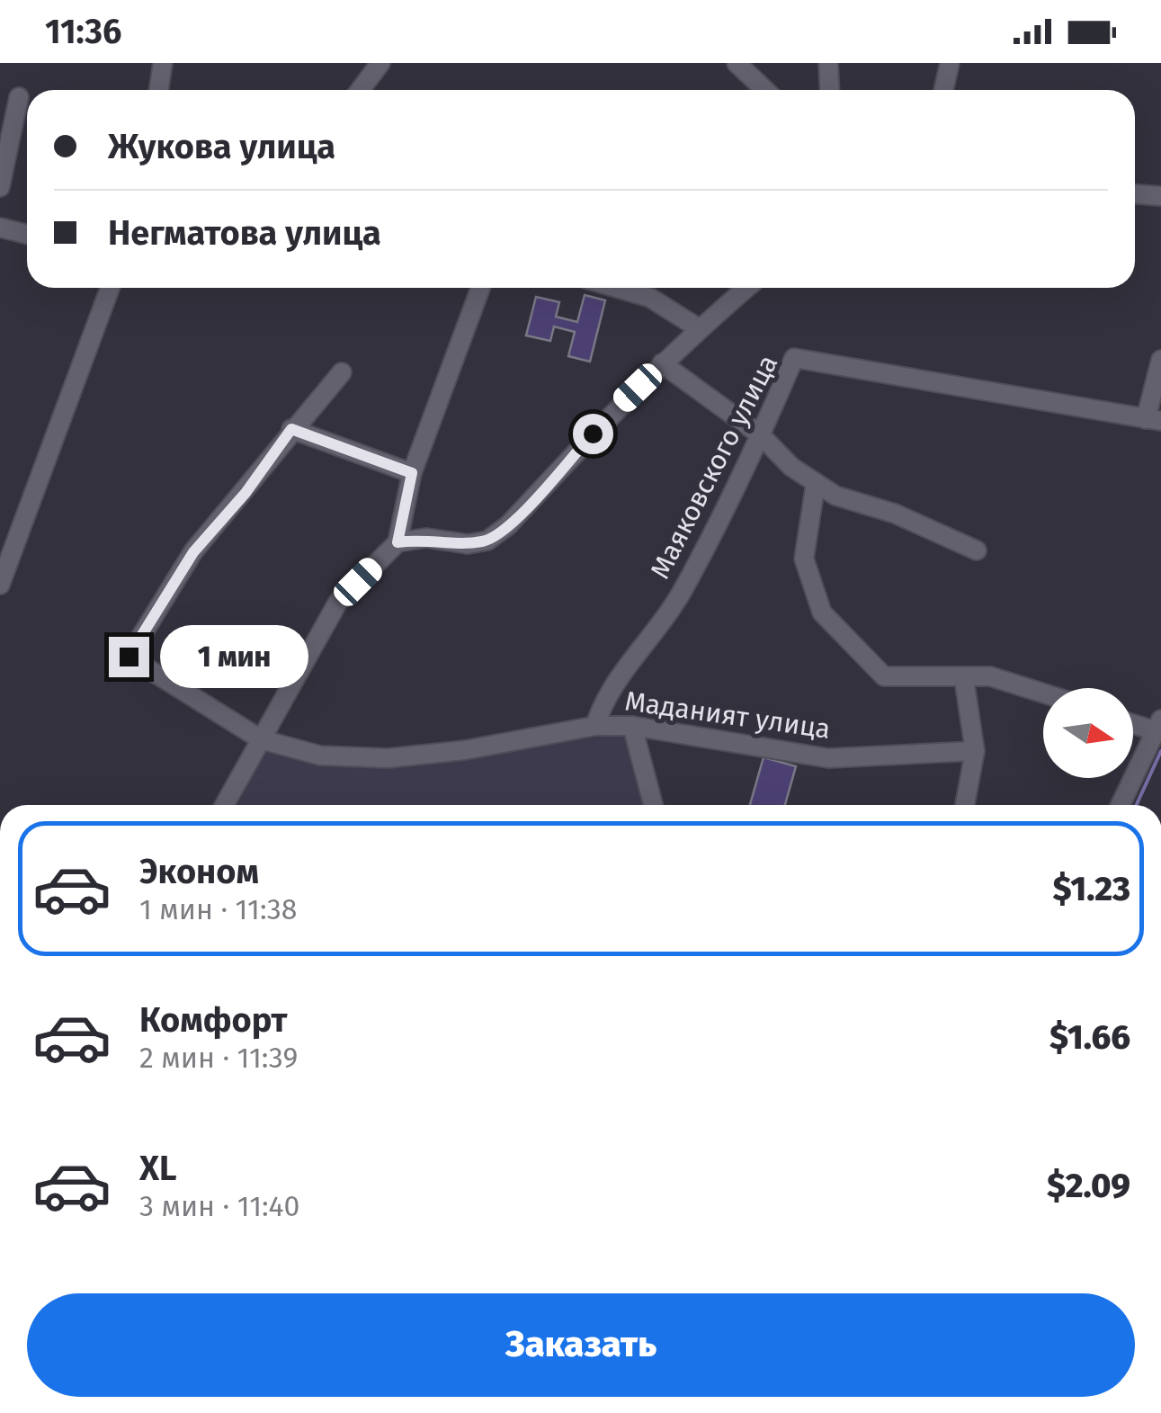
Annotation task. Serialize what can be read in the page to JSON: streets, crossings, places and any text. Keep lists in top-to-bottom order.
{
  "streets": {
    "street": ["Маяковского улица", "Маданият улица"]
  },
  "crossings": [
    ["Маяковского улица", "Маданият улица"]
  ],
  "north": "right",
  "page": {
    "status": "11:36",
    "banner": ["Жукова улица", "Негматова улица"],
    "bubble": "1 мин",
    "list": [
      {
        "name": "Эконом",
        "note": "1 мин · 11:38",
        "value": "$1.23"
      },
      {
        "name": "Комфорт",
        "note": "2 мин · 11:39",
        "value": "$1.66"
      },
      {
        "name": "XL",
        "note": "3 мин · 11:40",
        "value": "$2.09"
      }
    ],
    "buttons": "Заказать"
  }
}
